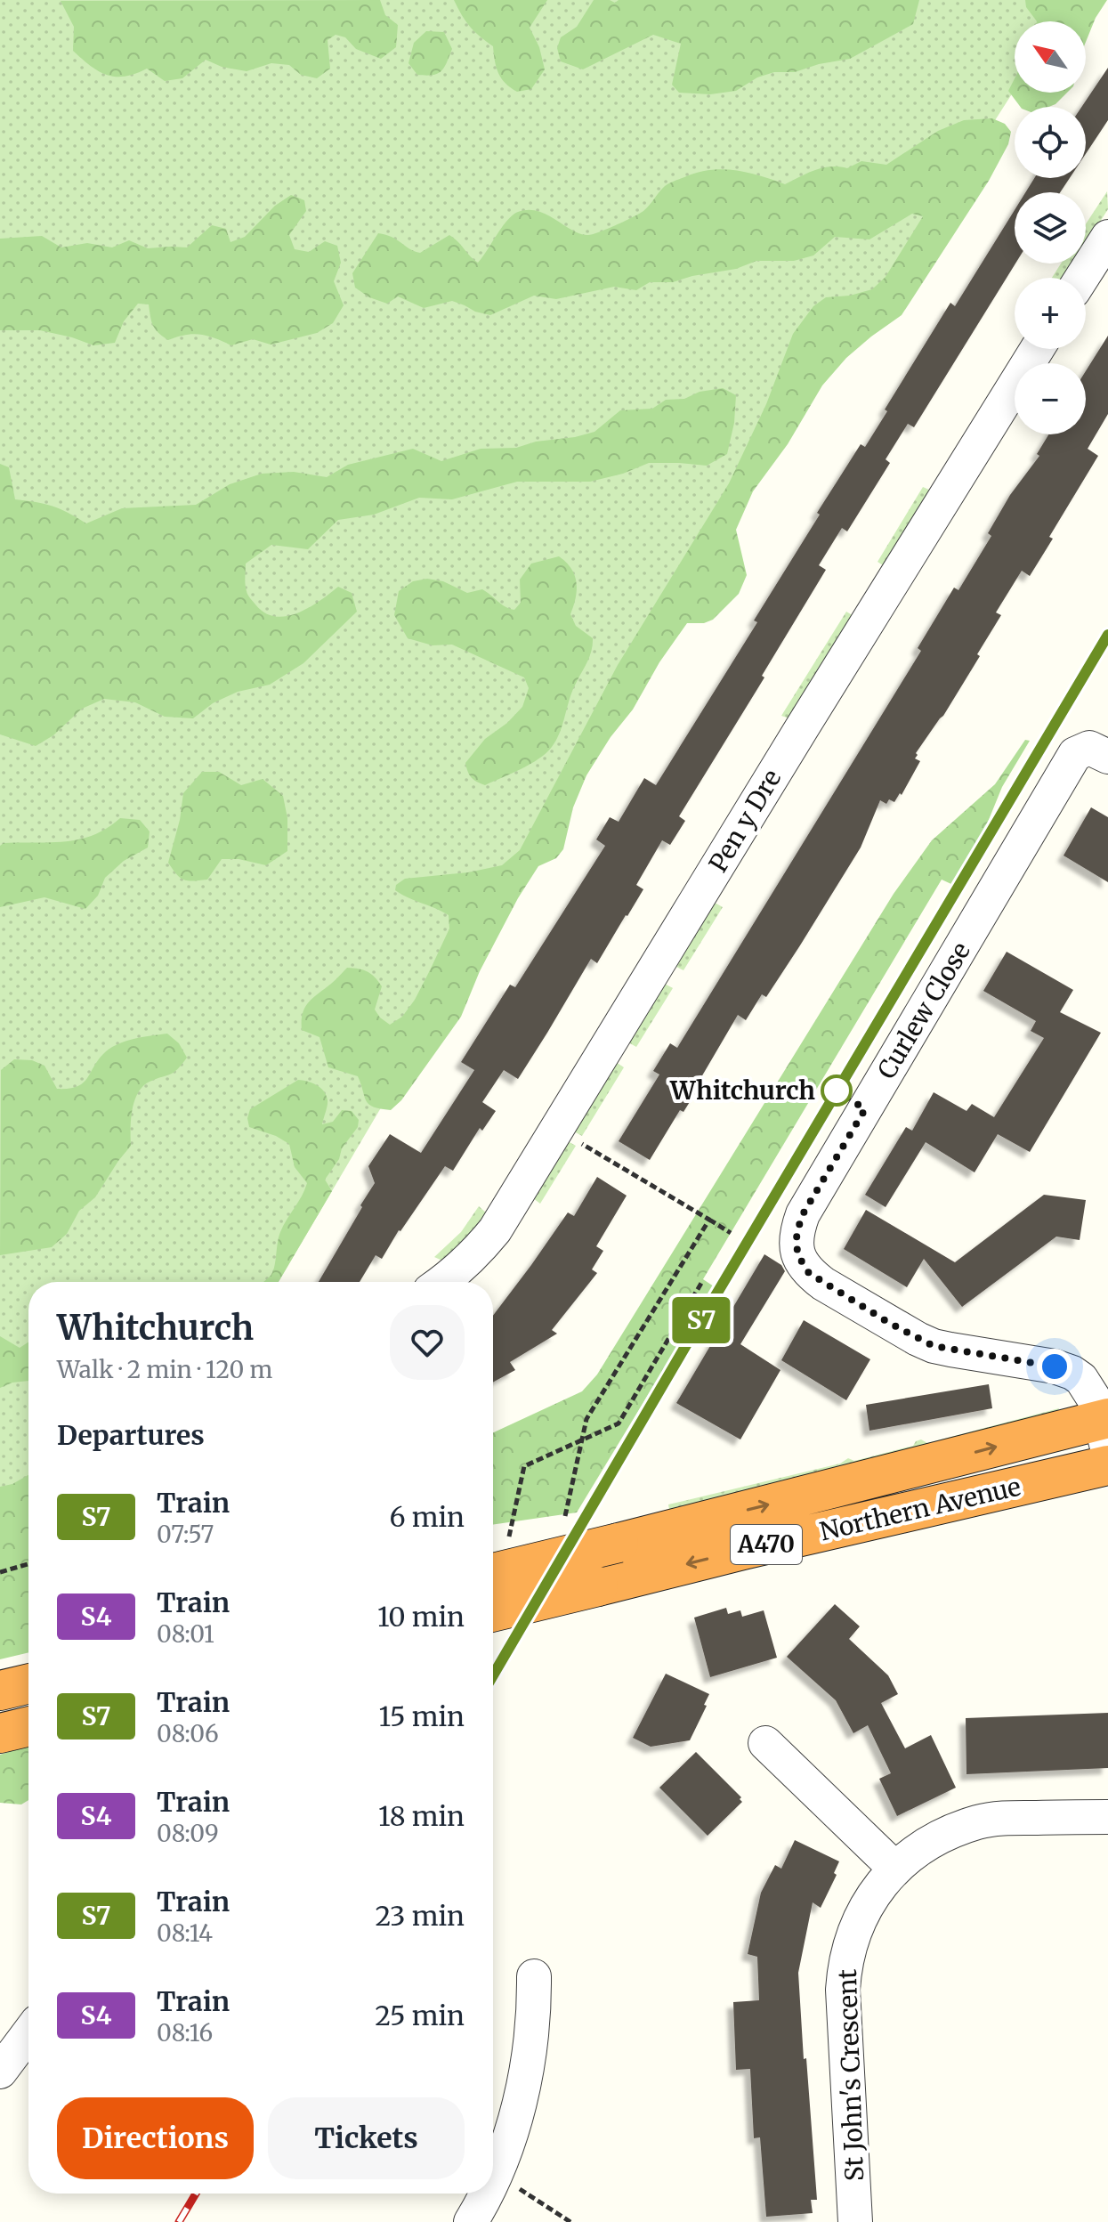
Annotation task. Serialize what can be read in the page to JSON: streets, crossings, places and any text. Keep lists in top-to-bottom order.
{
  "streets": {
    "highway": ["Northern Avenue", "A470"],
    "street": ["Pen y Dre", "Curlew Close", "St John's Crescent"]
  },
  "crossings": [
    ["Curlew Close", "Northern Avenue"]
  ],
  "places": ["Whitchurch"],
  "north": "top left",
  "page": {
    "on_map": "S7",
    "map_buttons": ["+", "−"],
    "heading": [
      ["Whitchurch", "Walk · 2 min · 120 m"],
      "Departures"
    ],
    "list": [
      {
        "mark": "S7",
        "name": "Train",
        "note": "07:57",
        "value": "6 min"
      },
      {
        "mark": "S4",
        "name": "Train",
        "note": "08:01",
        "value": "10 min"
      },
      {
        "mark": "S7",
        "name": "Train",
        "note": "08:06",
        "value": "15 min"
      },
      {
        "mark": "S4",
        "name": "Train",
        "note": "08:09",
        "value": "18 min"
      },
      {
        "mark": "S7",
        "name": "Train",
        "note": "08:14",
        "value": "23 min"
      },
      {
        "mark": "S4",
        "name": "Train",
        "note": "08:16",
        "value": "25 min"
      }
    ],
    "buttons": ["Directions", "Tickets"]
  }
}
